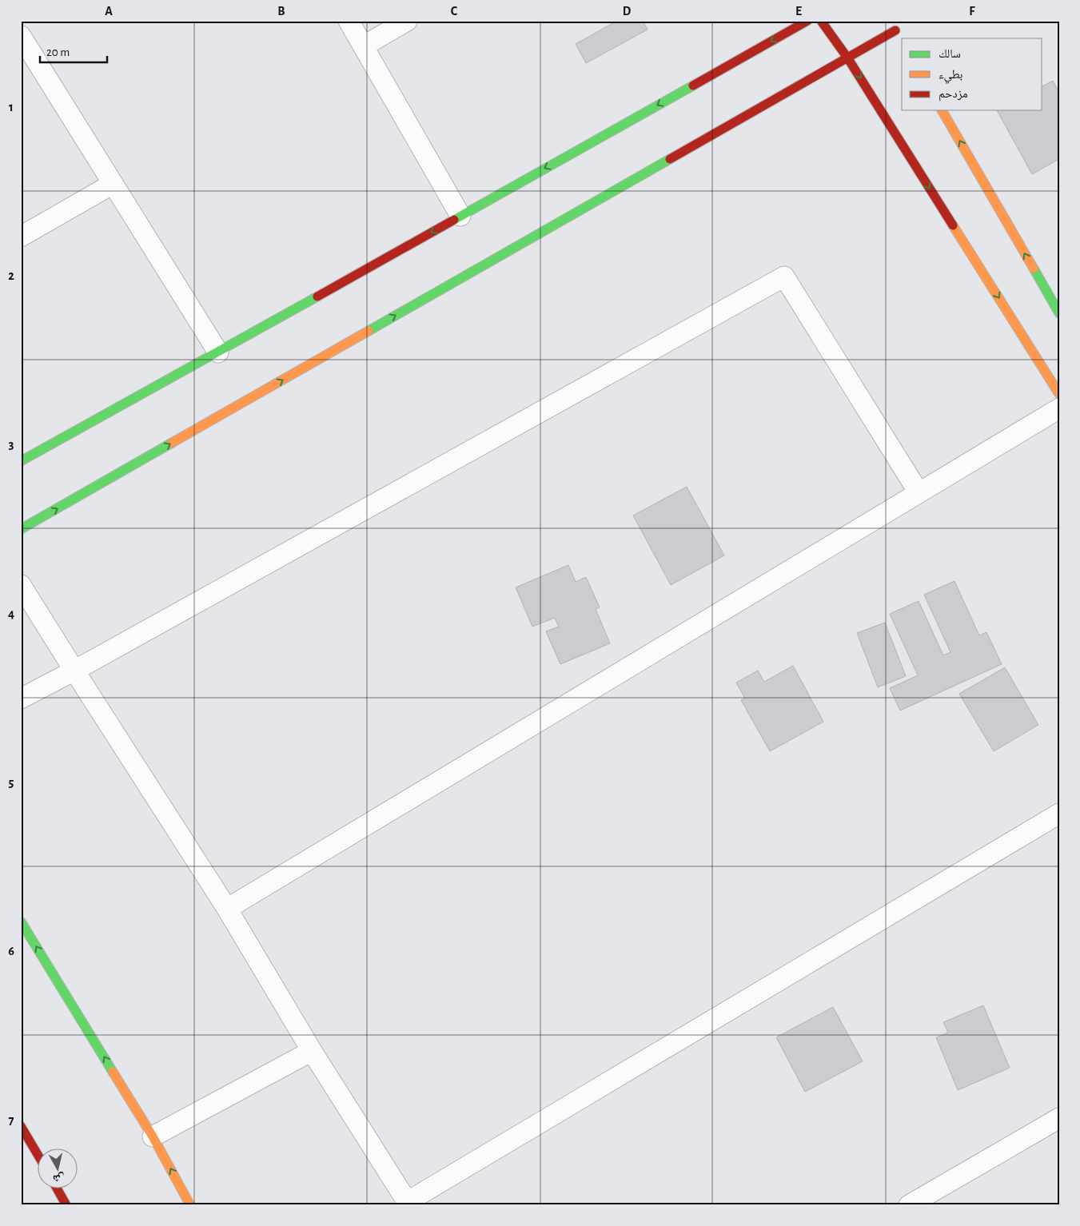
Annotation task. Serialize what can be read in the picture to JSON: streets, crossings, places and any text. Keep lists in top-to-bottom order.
{
  "legend": ["سالك", "بطيء", "مزدحم"],
  "scale_bar": "20 m",
  "north": "bottom",
  "grid": {
    "columns": [
      "A",
      "B",
      "C",
      "D",
      "E",
      "F"
    ],
    "rows": [
      "1",
      "2",
      "3",
      "4",
      "5",
      "6",
      "7"
    ]
  }
}
